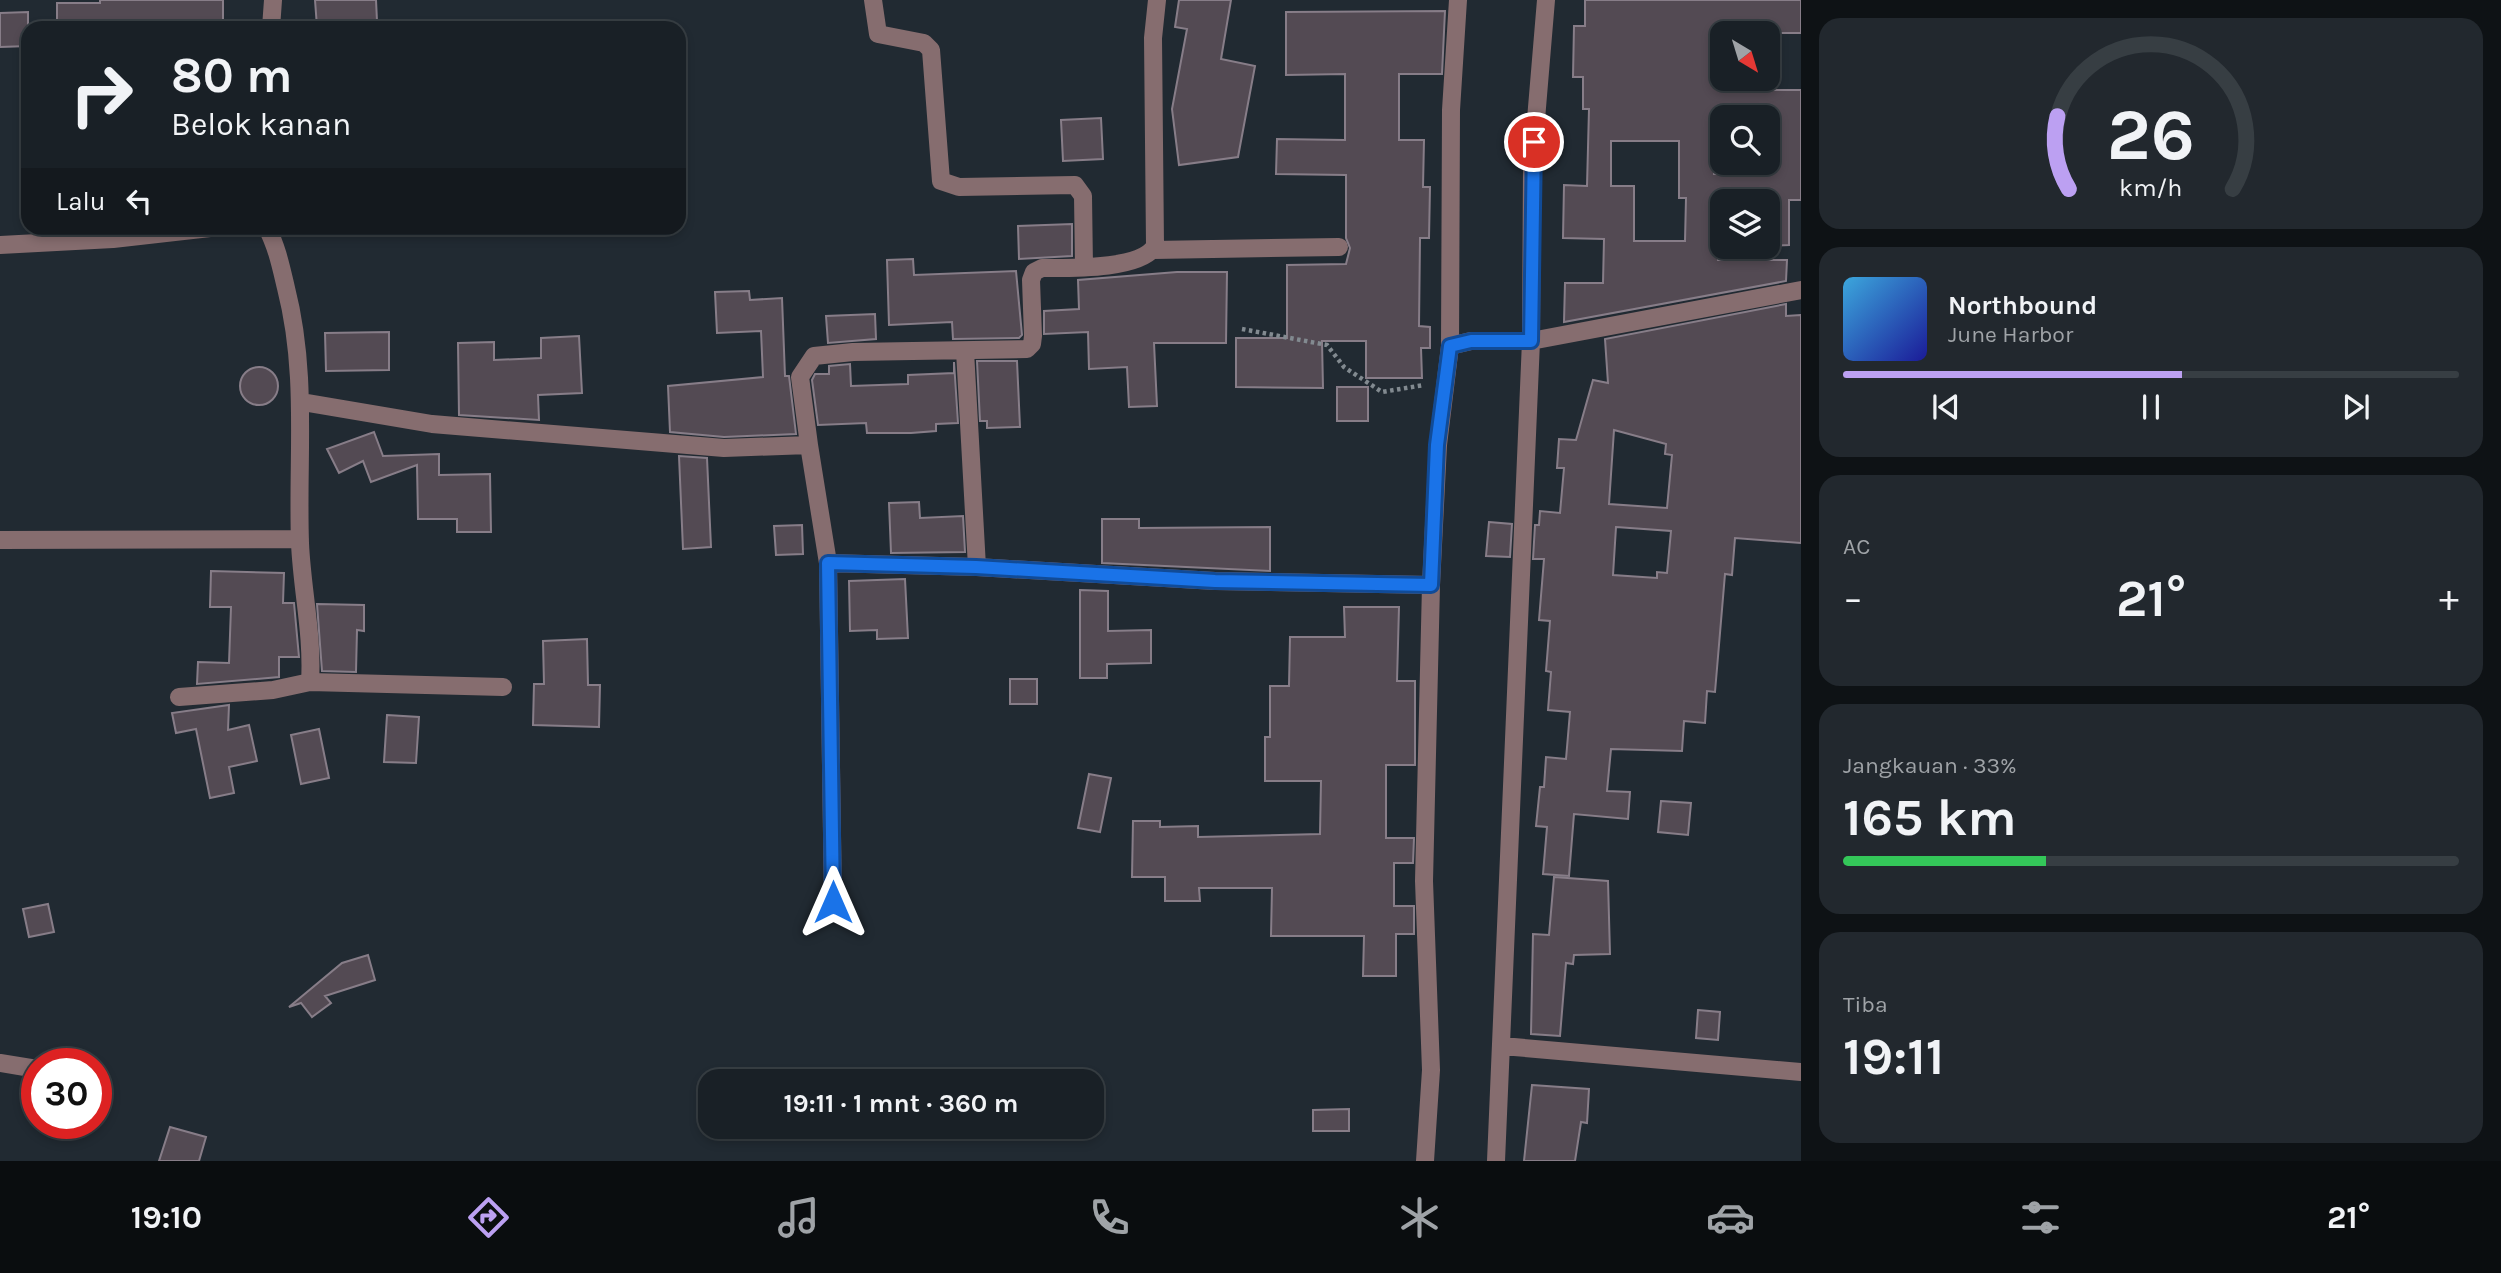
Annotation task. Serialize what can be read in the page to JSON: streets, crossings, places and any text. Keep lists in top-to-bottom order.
{
  "north": "bottom right",
  "page": {
    "turn": ["80 m", "Belok kanan"],
    "then": "Lalu",
    "song": ["Northbound", "June Harbor"],
    "tile": [
      "AC",
      ["Jangkauan · 33%", "165 km"],
      ["Tiba", "19:11"]
    ],
    "heat": ["−", "21°", "+"],
    "limit": "30",
    "trip": "19:11 · 1 mnt · 360 m",
    "tabs": ["19:10", "21°"],
    "gauge": ["26", "km/h"]
  }
}
